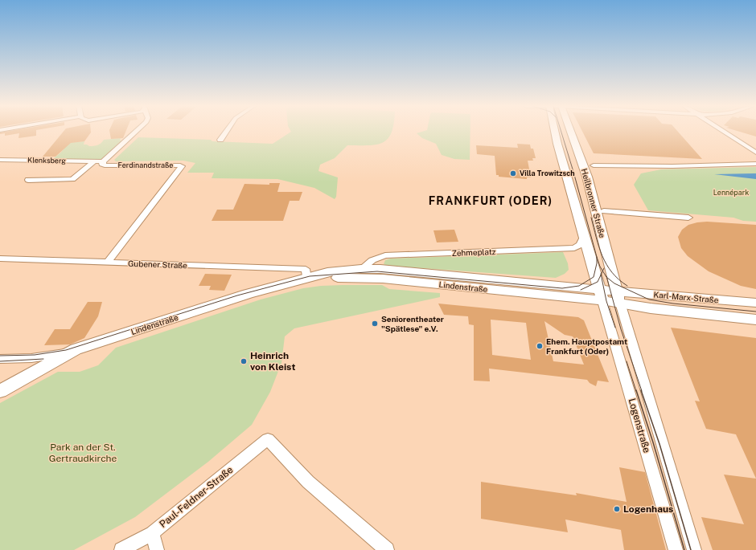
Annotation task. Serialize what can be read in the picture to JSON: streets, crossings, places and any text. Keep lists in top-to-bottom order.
{
  "streets": {
    "street": [
      "Klenksberg",
      "Ferdinandstraße",
      "Heilbronner Straße",
      "Zehmeplatz",
      "Gubener Straße",
      "Lindenstraße",
      "Karl-Marx-Straße",
      "Logenstraße",
      "Paul-Feldner-Straße"
    ]
  },
  "crossings": [
    ["Klenksberg", "Ferdinandstraße"],
    ["Ferdinandstraße", "Gubener Straße"],
    ["Heilbronner Straße", "Lindenstraße"],
    ["Heilbronner Straße", "Karl-Marx-Straße"],
    ["Heilbronner Straße", "Logenstraße"],
    ["Zehmeplatz", "Lindenstraße"],
    ["Gubener Straße", "Lindenstraße"],
    ["Lindenstraße", "Karl-Marx-Straße"],
    ["Lindenstraße", "Logenstraße"],
    ["Karl-Marx-Straße", "Logenstraße"]
  ],
  "districts": ["FRANKFURT (ODER)"],
  "parks": ["Lennépark", "Park an der St. Gertraudkirche"],
  "places": [
    "Villa Trowitzsch",
    "Seniorentheater \"Spätlese\" e.V.",
    "Ehem. Hauptpostamt Frankfurt (Oder)",
    "Heinrich von Kleist",
    "Logenhaus"
  ]
}
